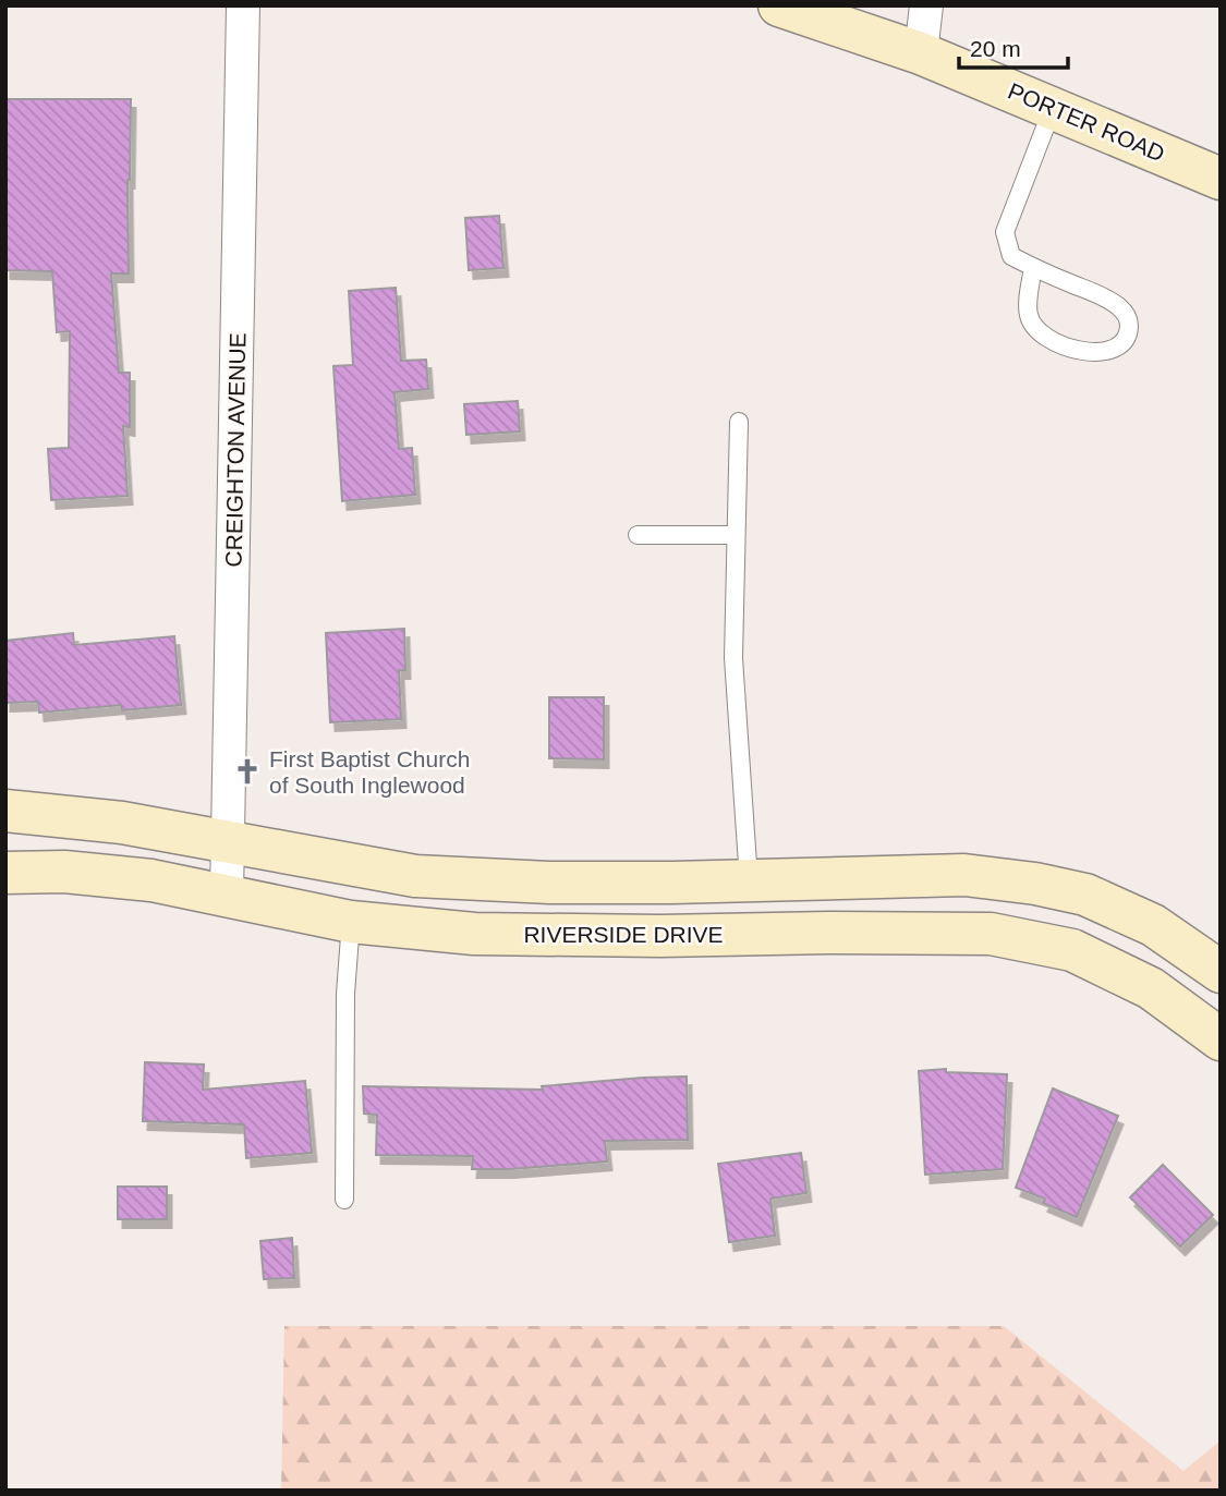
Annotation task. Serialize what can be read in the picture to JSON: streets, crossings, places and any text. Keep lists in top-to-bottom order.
{
  "streets": {
    "street": ["PORTER ROAD", "CREIGHTON AVENUE", "RIVERSIDE DRIVE"]
  },
  "crossings": [
    ["CREIGHTON AVENUE", "RIVERSIDE DRIVE"]
  ],
  "places": {
    "church": ["First Baptist Church of South Inglewood"]
  },
  "scale_bar": "20 m"
}
